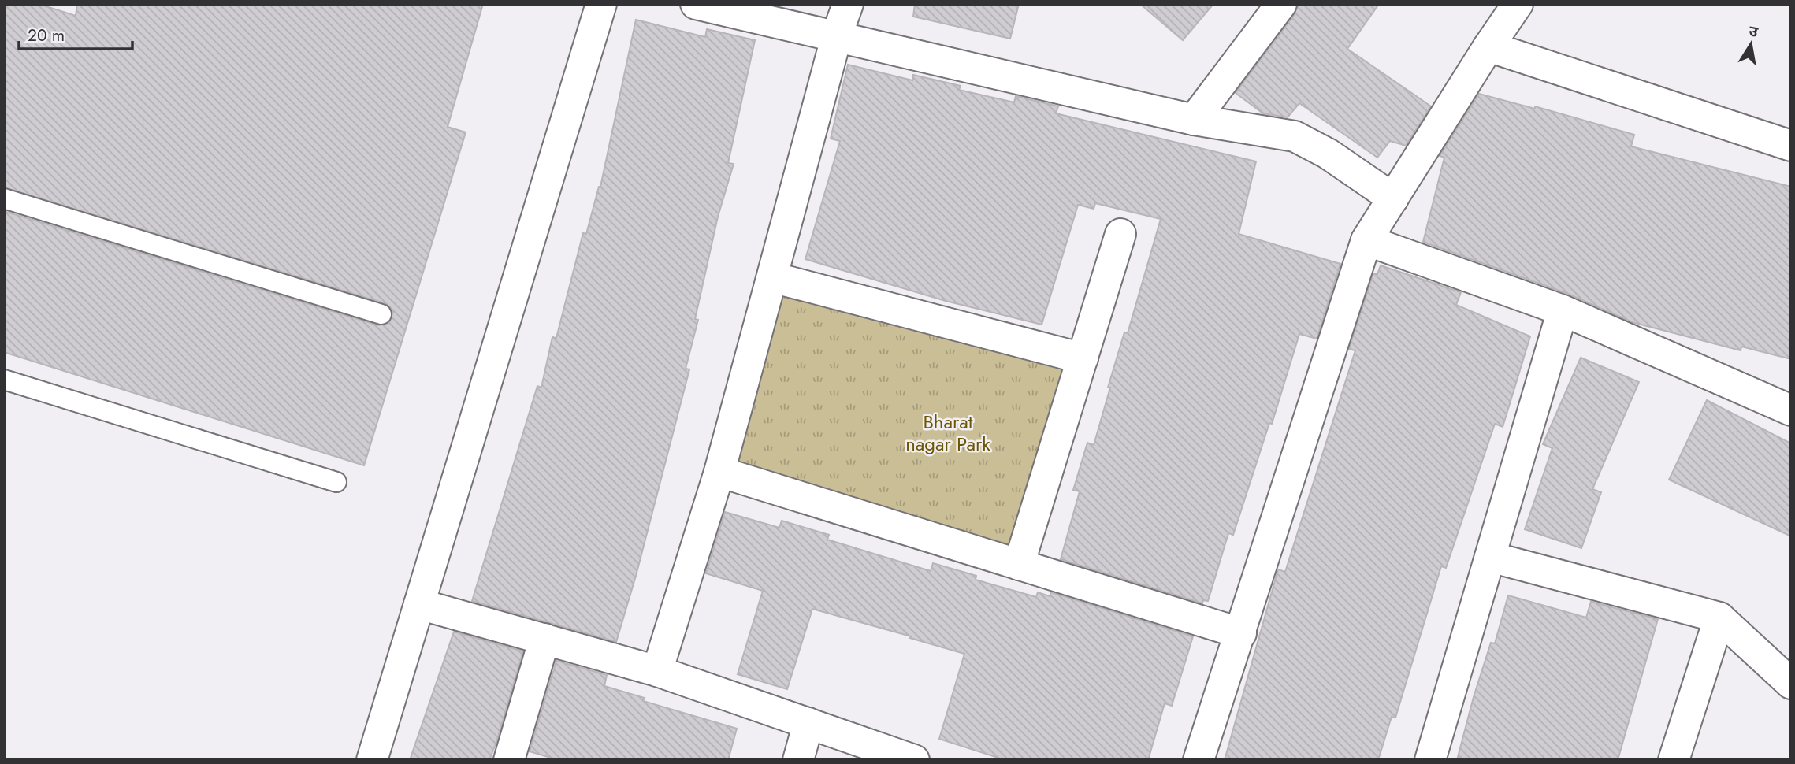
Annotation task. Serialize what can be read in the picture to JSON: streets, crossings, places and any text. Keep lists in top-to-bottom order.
{
  "parks": ["Bharat nagar Park"],
  "scale_bar": "20 m",
  "north": "top"
}
